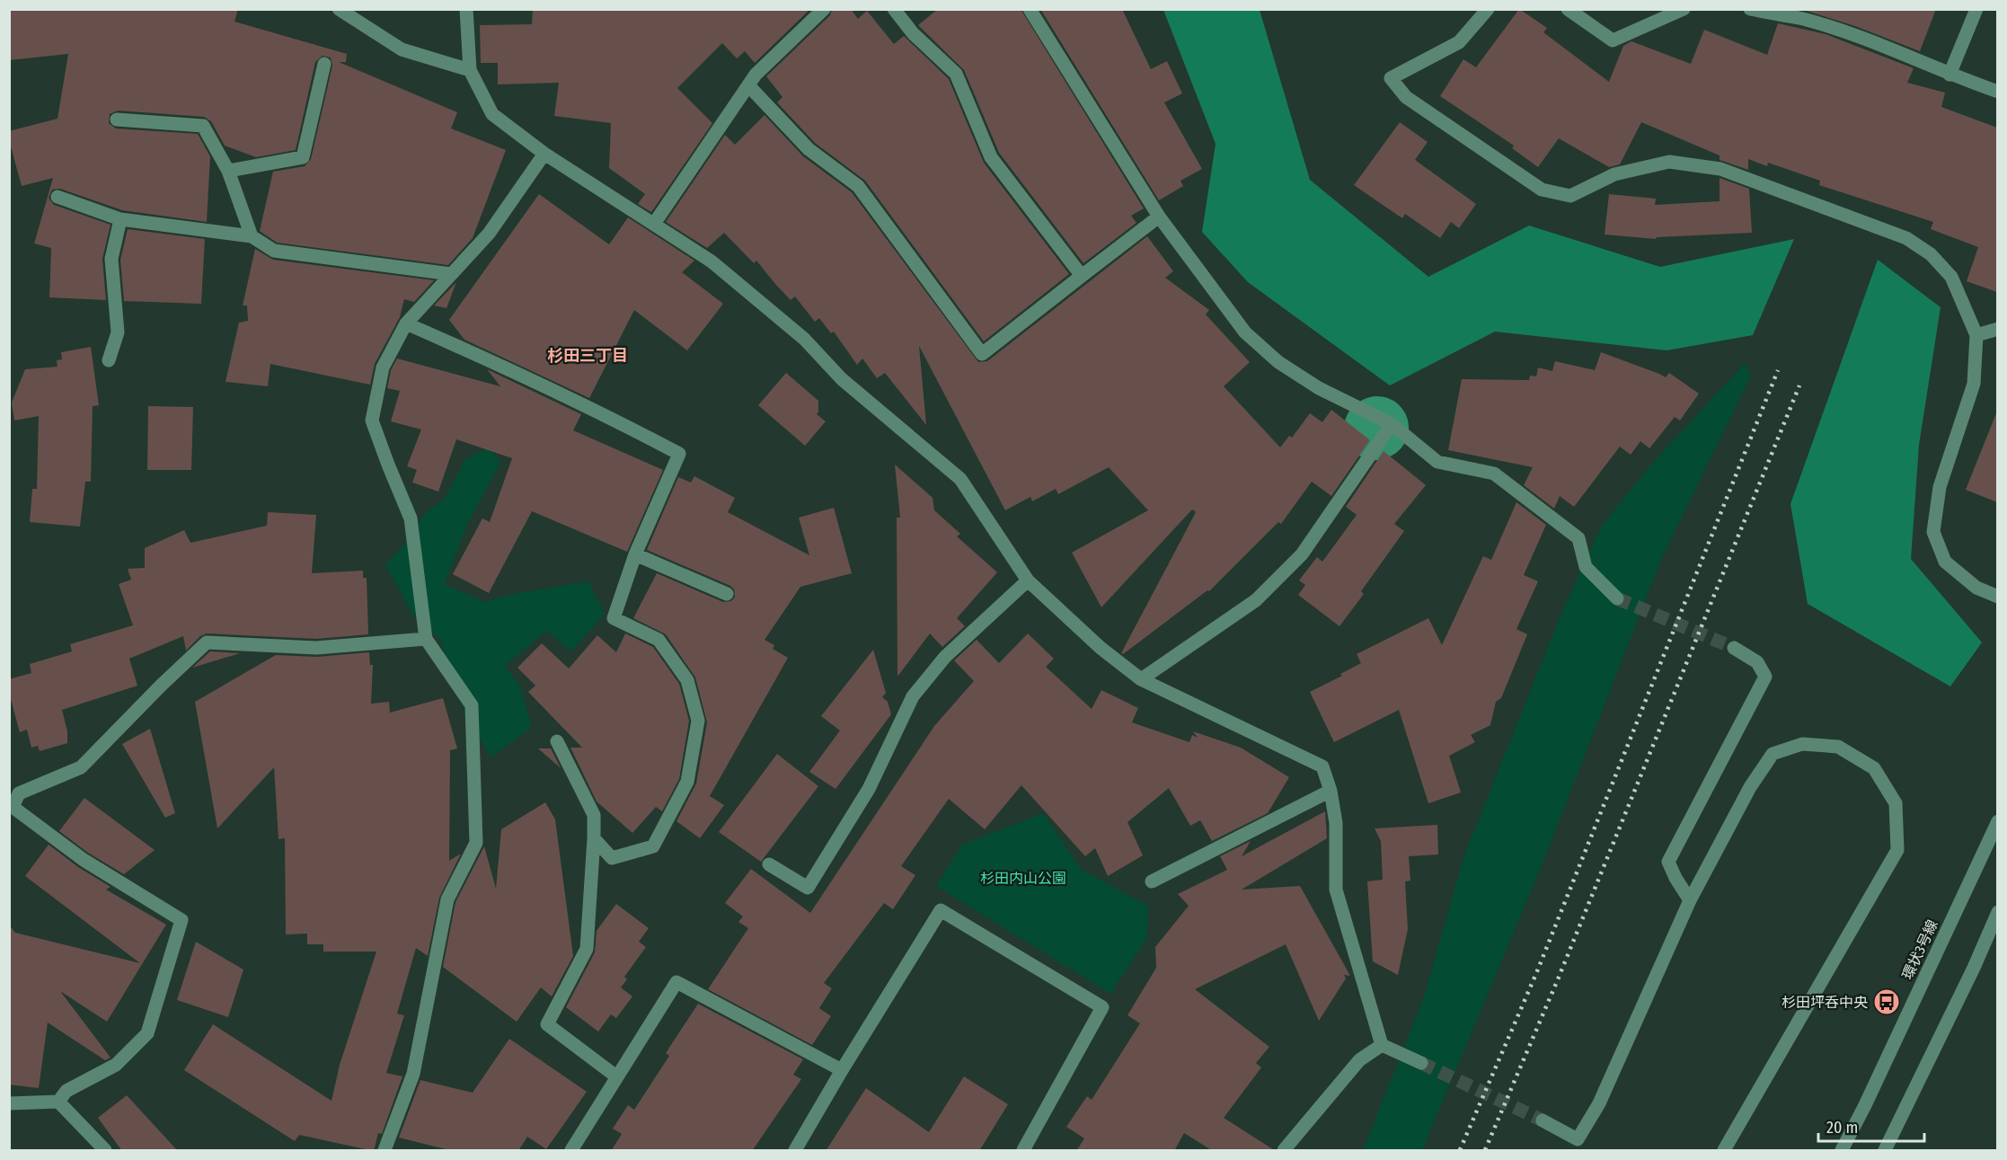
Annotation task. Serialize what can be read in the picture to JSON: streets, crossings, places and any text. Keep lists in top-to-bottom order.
{
  "streets": {
    "street": ["環状3号線"]
  },
  "districts": ["杉田三丁目"],
  "parks": ["杉田内山公園"],
  "places": {
    "bus stop": ["杉田坪呑中央"]
  },
  "scale_bar": "20 m"
}
